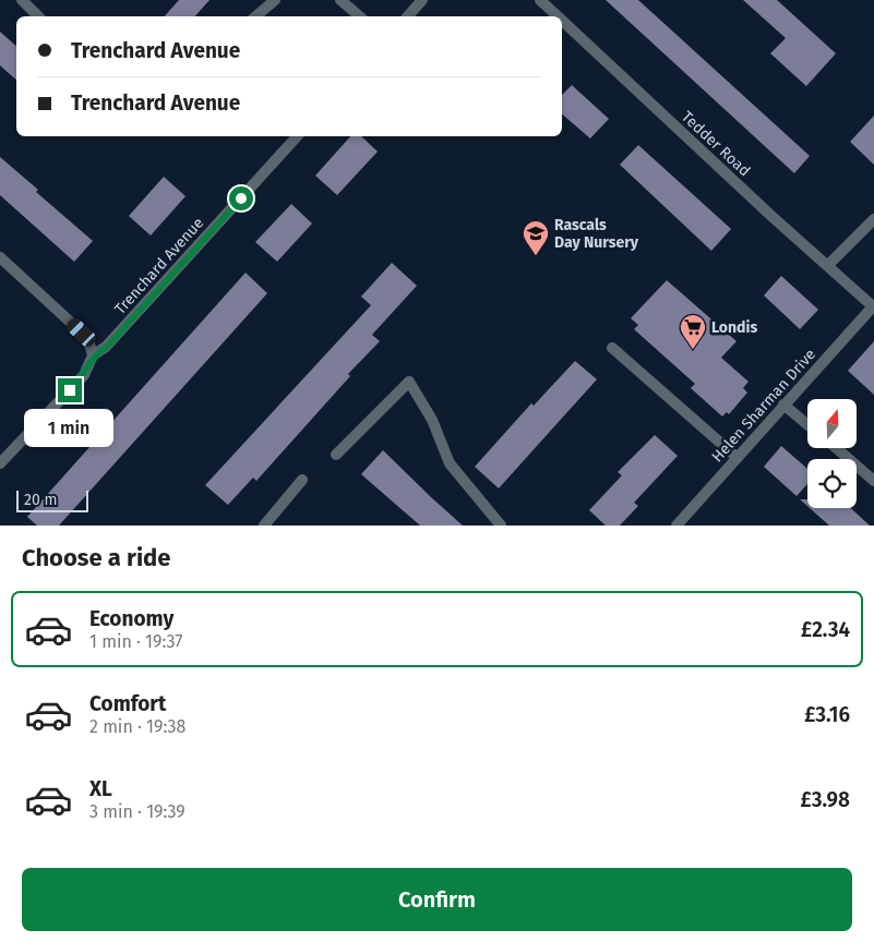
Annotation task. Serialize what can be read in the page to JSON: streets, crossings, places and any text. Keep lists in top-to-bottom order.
{
  "streets": {
    "street": ["Tedder Road", "Trenchard Avenue", "Helen Sharman Drive"]
  },
  "crossings": [
    ["Tedder Road", "Helen Sharman Drive"]
  ],
  "places": {
    "school or university": ["Rascals Day Nursery"],
    "supermarket": ["Londis"]
  },
  "scale_bar": "20 m",
  "north": "top",
  "page": {
    "banner": ["Trenchard Avenue", "Trenchard Avenue"],
    "bubble": "1 min",
    "scale": "20 m",
    "heading": "Choose a ride",
    "list": [
      {
        "name": "Economy",
        "note": "1 min · 19:37",
        "value": "£2.34"
      },
      {
        "name": "Comfort",
        "note": "2 min · 19:38",
        "value": "£3.16"
      },
      {
        "name": "XL",
        "note": "3 min · 19:39",
        "value": "£3.98"
      }
    ],
    "buttons": "Confirm"
  }
}
